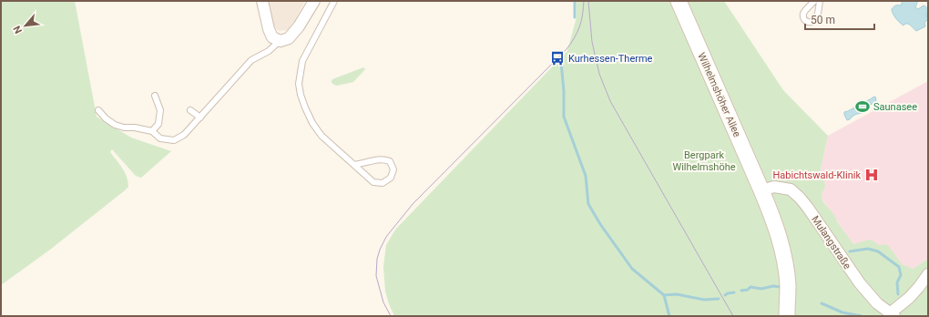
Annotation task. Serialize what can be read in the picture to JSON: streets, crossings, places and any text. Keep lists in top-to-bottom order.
{
  "streets": {
    "main road": ["Wilhelmshöher Allee"],
    "street": ["Mulangstraße"]
  },
  "crossings": [
    ["Wilhelmshöher Allee", "Mulangstraße"]
  ],
  "parks": ["Bergpark Wilhelmshöhe"],
  "places": {
    "bus stop": ["Kurhessen-Therme"],
    "sports": ["Saunasee"],
    "hospital": ["Habichtswald-Klinik"]
  },
  "scale_bar": "50 m",
  "north": "bottom left"
}
